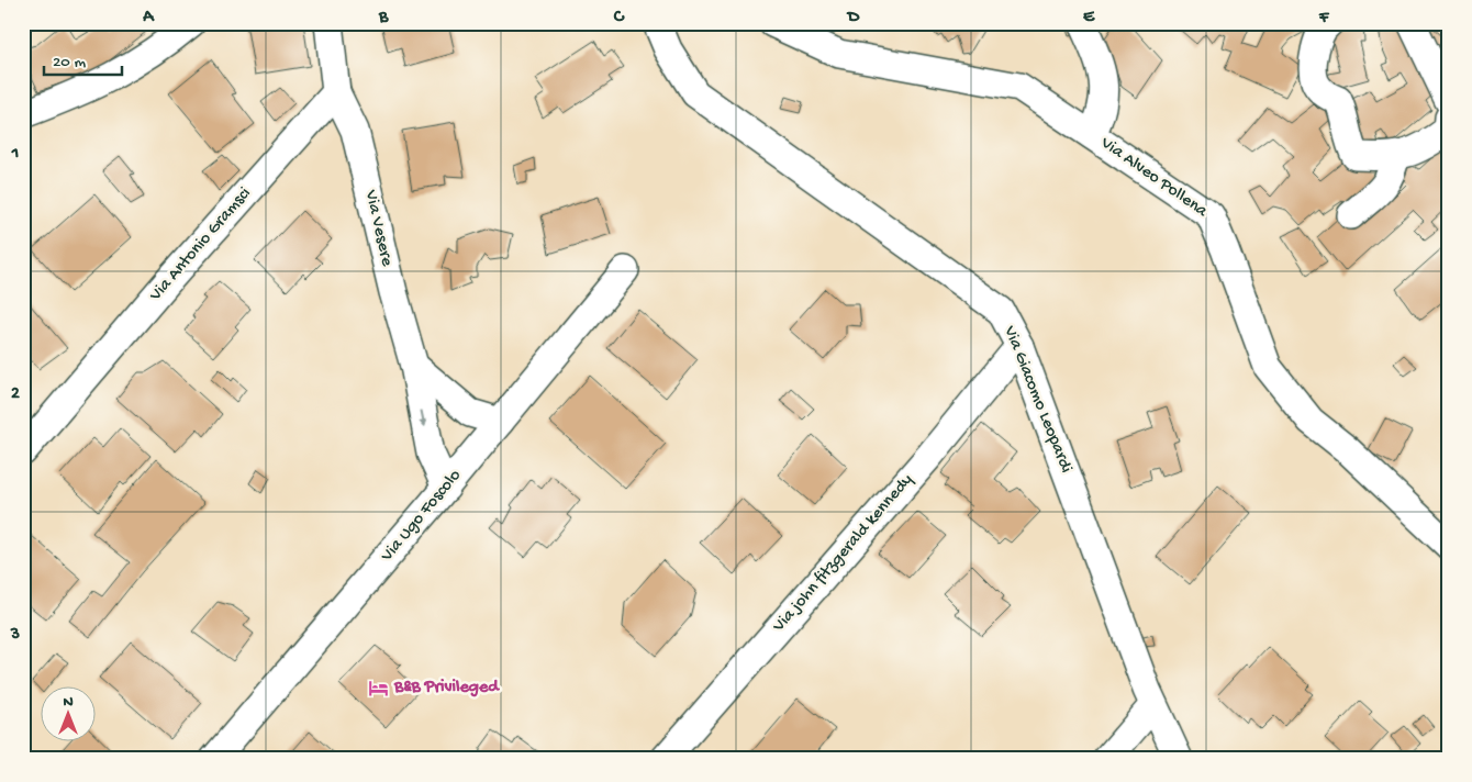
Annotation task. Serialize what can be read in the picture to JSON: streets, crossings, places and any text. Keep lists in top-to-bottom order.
{
  "streets": {
    "street": [
      "Via Alveo Pollena",
      "Via Vesere",
      "Via Antonio Gramsci",
      "Via Giacomo Leopardi",
      "Via Ugo Foscolo",
      "Via john fitzgerald kennedy"
    ]
  },
  "crossings": [
    ["Via Vesere", "Via Antonio Gramsci"],
    ["Via Vesere", "Via Ugo Foscolo"],
    ["Via Giacomo Leopardi", "Via john fitzgerald kennedy"]
  ],
  "places": {
    "hotel": ["B&B Privileged"]
  },
  "scale_bar": "20 m",
  "north": "top",
  "grid": {
    "columns": [
      "A",
      "B",
      "C",
      "D",
      "E",
      "F"
    ],
    "rows": ["1", "2", "3"]
  }
}
